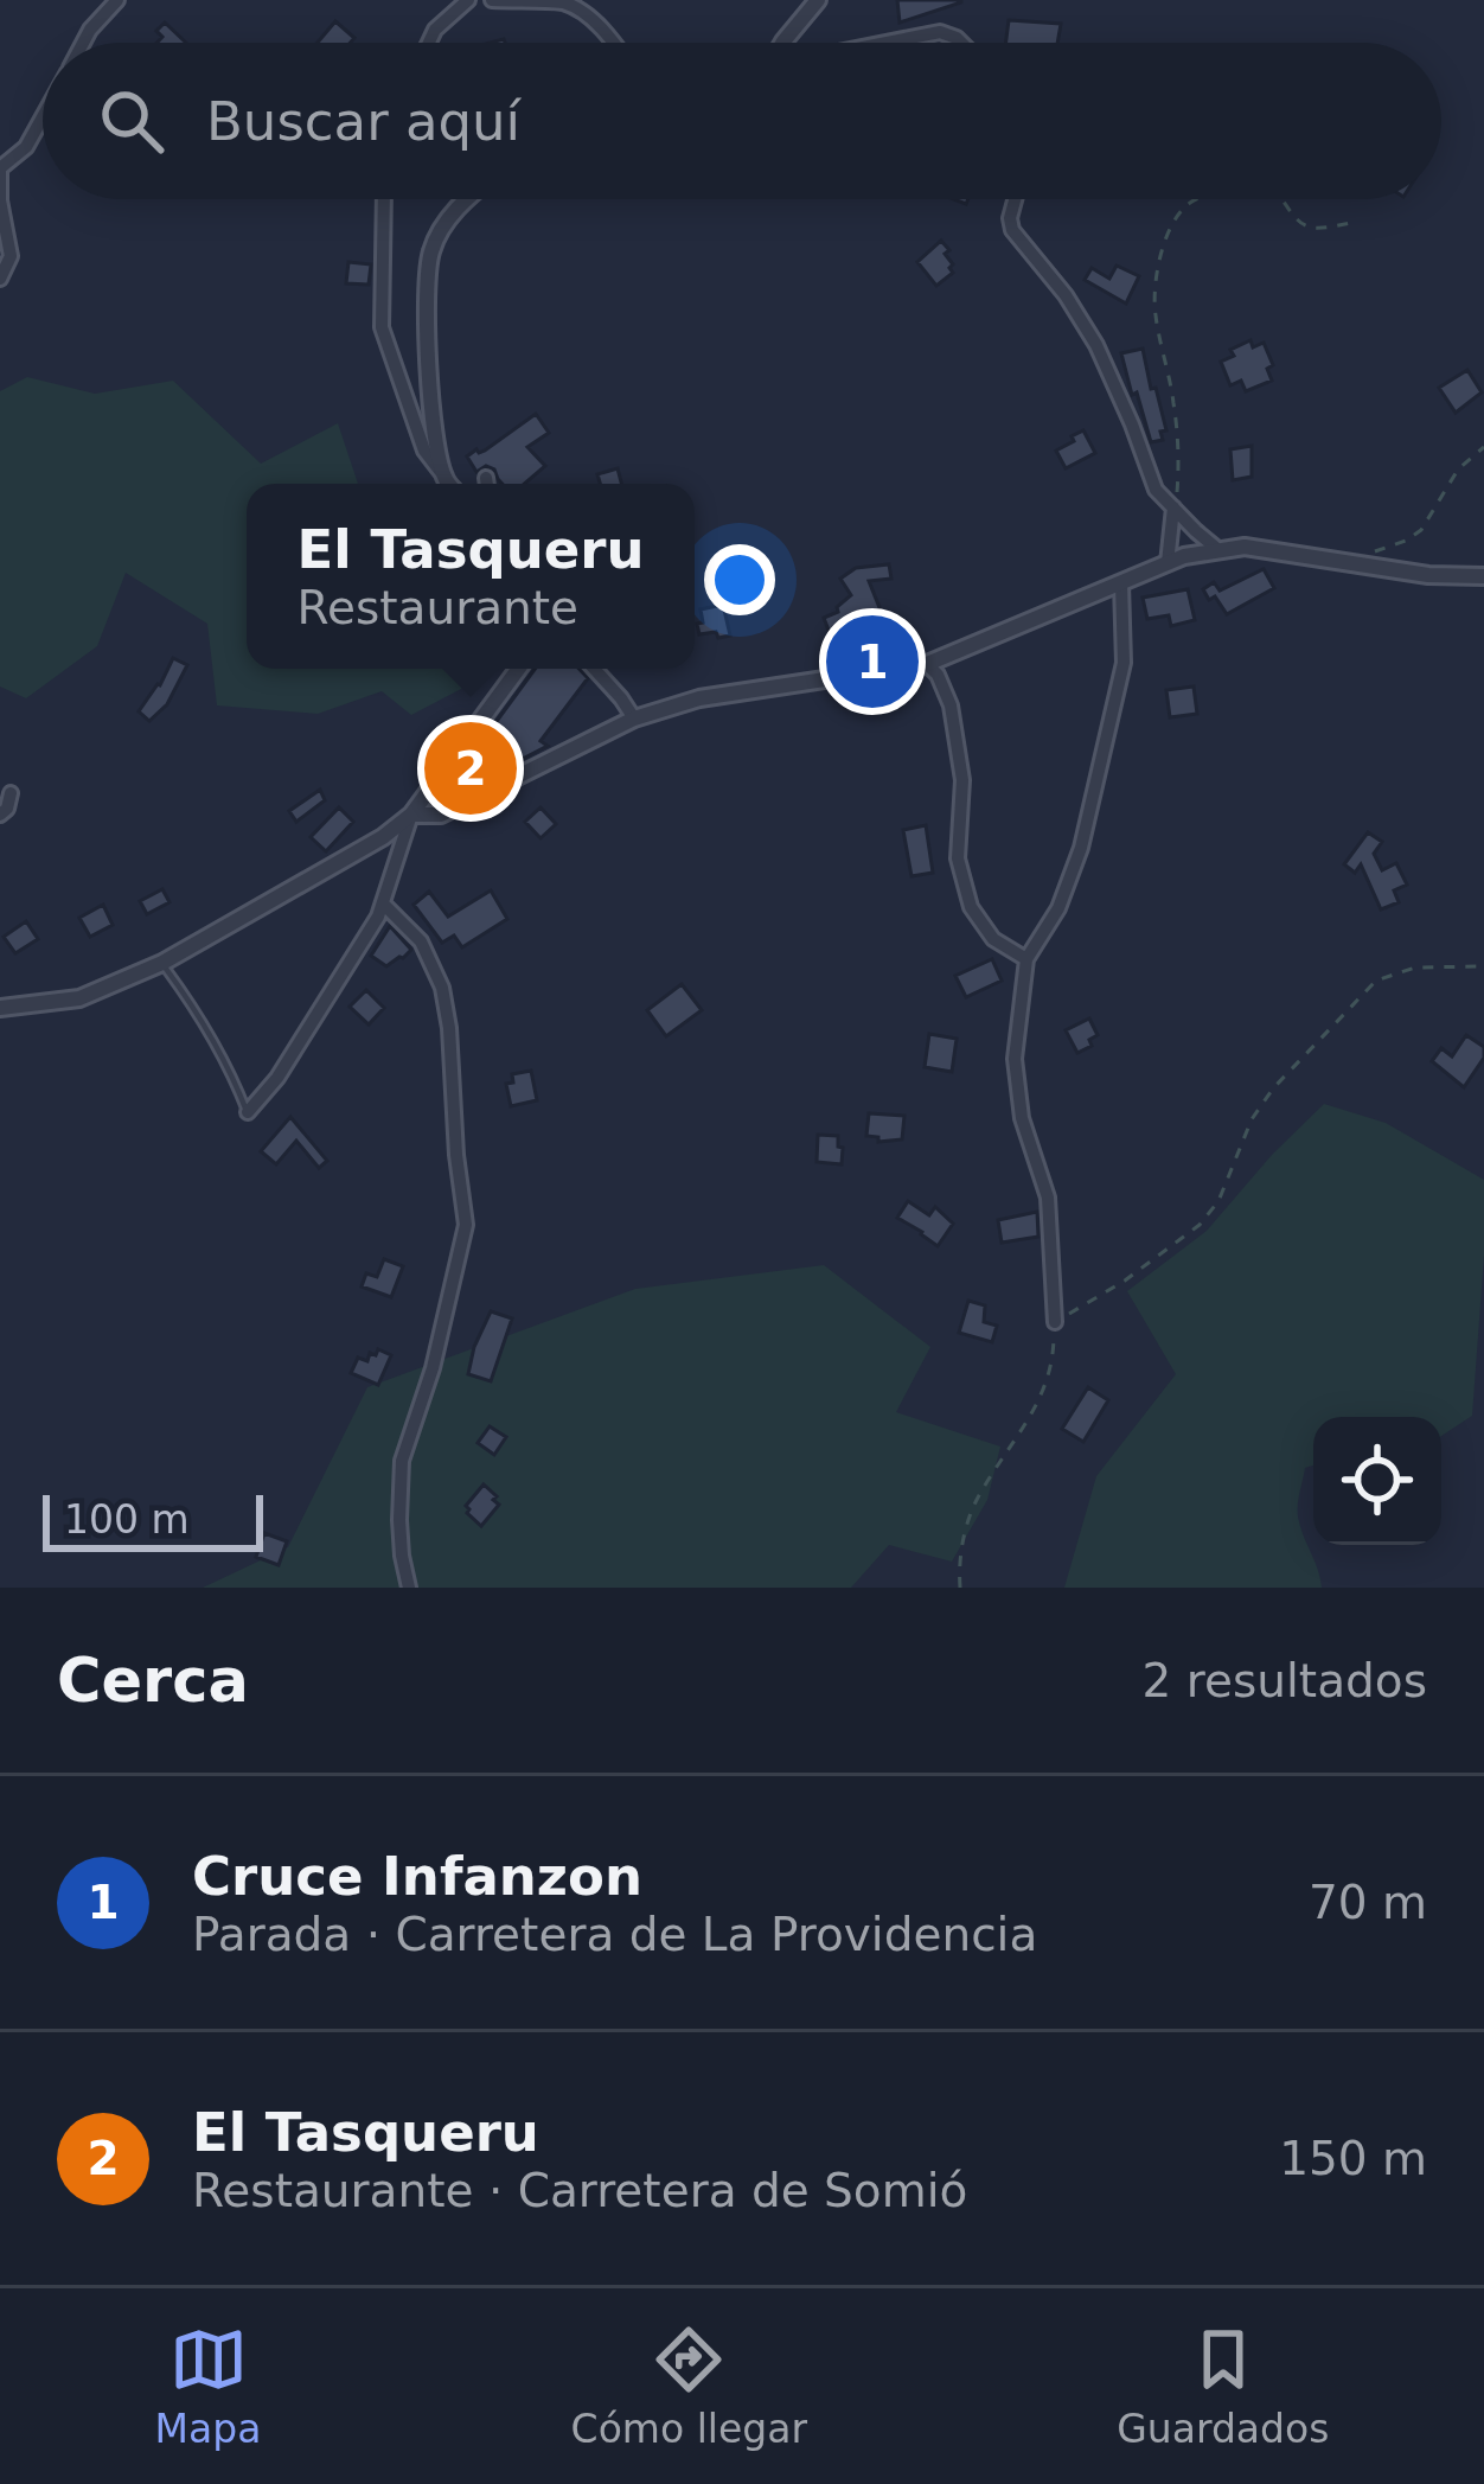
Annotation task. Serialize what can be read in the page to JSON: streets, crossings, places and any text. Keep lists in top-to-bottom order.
{
  "scale_bar": "100 m",
  "page": {
    "search": "Buscar aquí",
    "popup": ["El Tasqueru", "Restaurante"],
    "pins": ["1", "2"],
    "scale": "100 m",
    "heading": ["Cerca", "2 resultados"],
    "list": [
      {
        "mark": "1",
        "name": "Cruce Infanzon",
        "note": "Parada · Carretera de La Providencia",
        "value": "70 m"
      },
      {
        "mark": "2",
        "name": "El Tasqueru",
        "note": "Restaurante · Carretera de Somió",
        "value": "150 m"
      }
    ],
    "nav": ["Mapa", "Cómo llegar", "Guardados"]
  }
}
